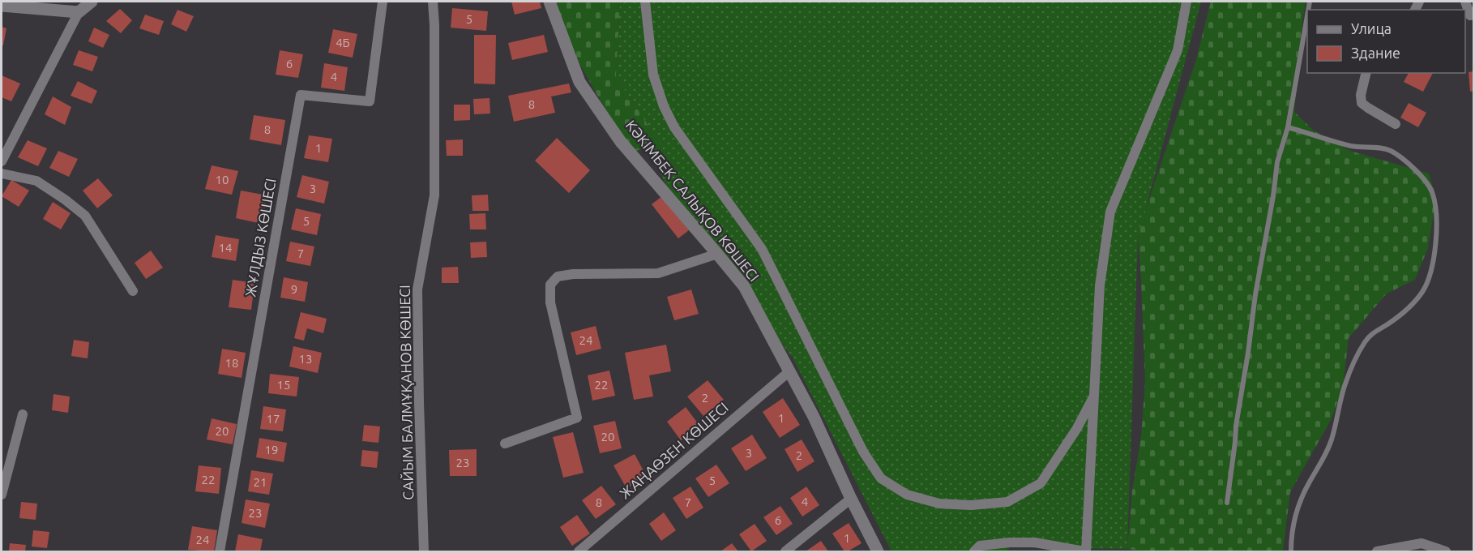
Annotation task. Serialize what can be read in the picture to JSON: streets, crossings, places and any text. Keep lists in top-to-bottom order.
{
  "streets": {
    "street": [
      "КӘКІМБЕК САЛЫҚОВ КӨШЕСІ",
      "ЖҰЛДЫЗ КӨШЕСІ",
      "САЙЫМ БАЛМҰҚАНОВ КӨШЕСІ",
      "ЖАҢАӨЗЕН КӨШЕСІ"
    ]
  },
  "crossings": [
    ["КӘКІМБЕК САЛЫҚОВ КӨШЕСІ", "ЖАҢАӨЗЕН КӨШЕСІ"]
  ],
  "house_numbers": [
    "5",
    "4Б",
    "6",
    "4",
    "8",
    "8",
    "1",
    "10",
    "3",
    "5",
    "14",
    "7",
    "9",
    "24",
    "13",
    "18",
    "15",
    "22",
    "2",
    "1",
    "17",
    "20",
    "20",
    "19",
    "3",
    "2",
    "23",
    "22",
    "5",
    "21",
    "4",
    "8",
    "7",
    "23",
    "6",
    "1",
    "24"
  ],
  "legend": ["Улица", "Здание"]
}
